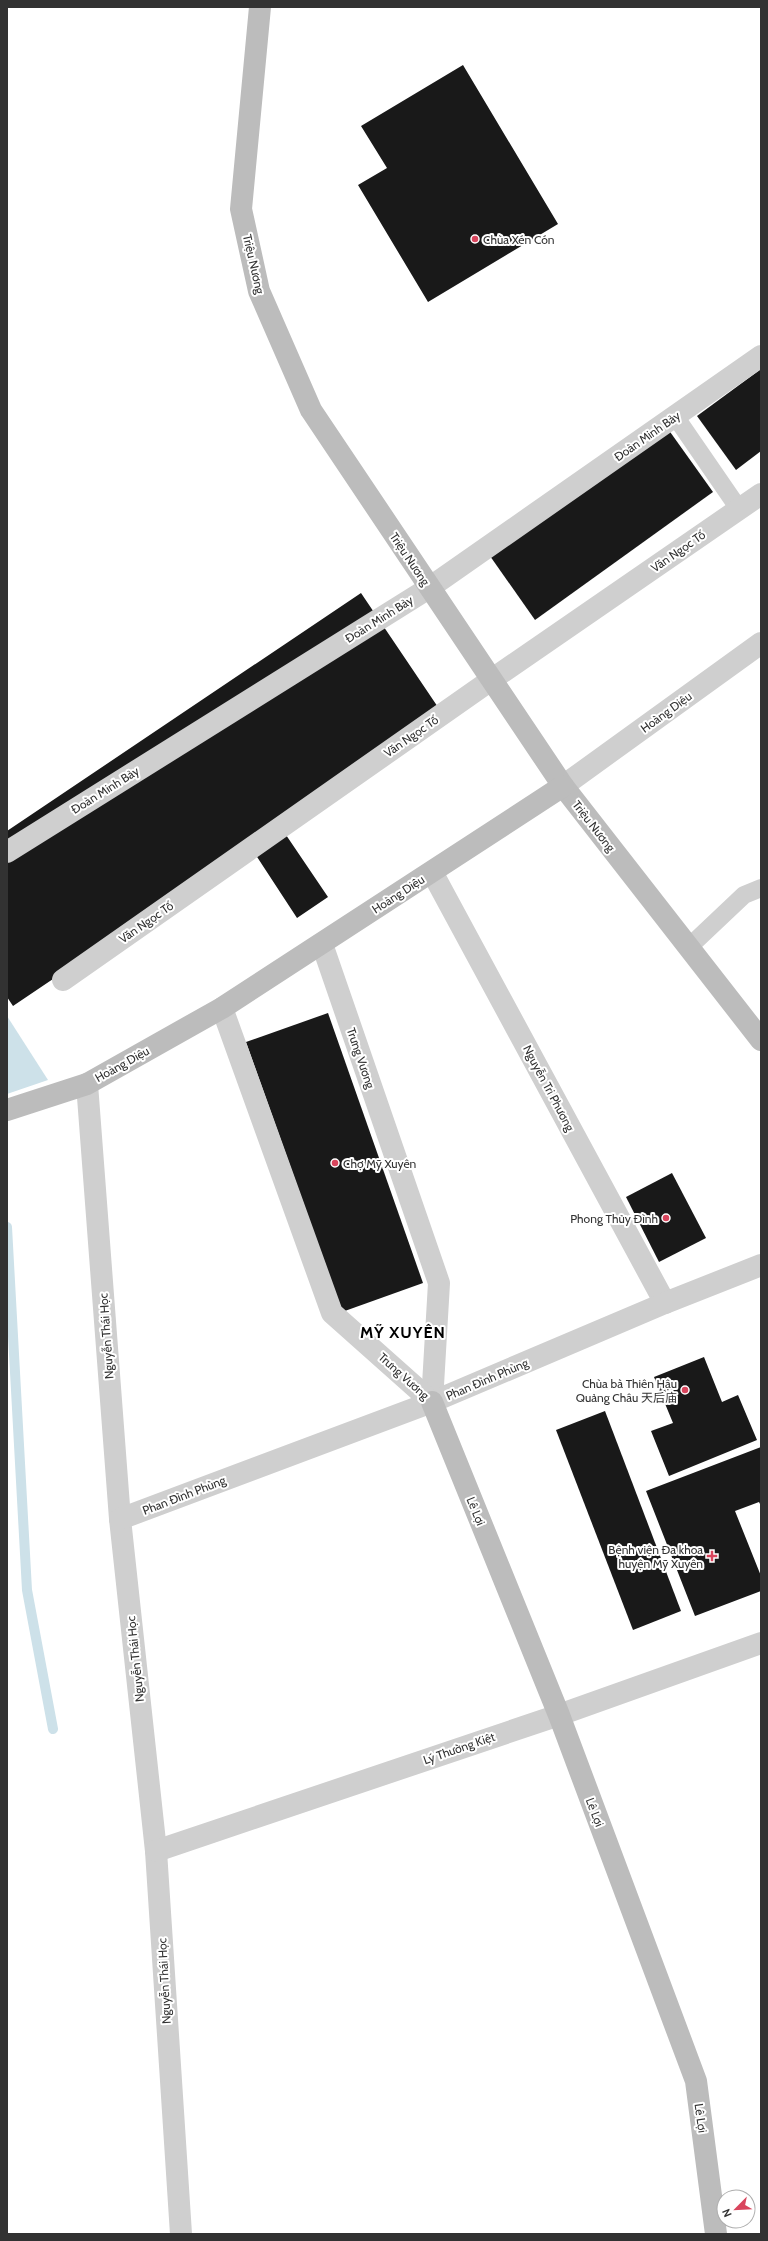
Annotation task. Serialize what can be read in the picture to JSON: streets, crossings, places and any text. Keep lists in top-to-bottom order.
{
  "streets": {
    "street": [
      "Triệu Nương",
      "Đoàn Minh Bảy",
      "Văn Ngọc Tố",
      "Hoàng Diệu",
      "Trưng Vương",
      "Nguyễn Tri Phương",
      "Nguyễn Thái Học",
      "Phan Đình Phùng",
      "Lê Lợi",
      "Lý Thường Kiệt"
    ]
  },
  "crossings": [
    ["Triệu Nương", "Đoàn Minh Bảy"],
    ["Triệu Nương", "Văn Ngọc Tố"],
    ["Triệu Nương", "Hoàng Diệu"],
    ["Hoàng Diệu", "Trưng Vương"],
    ["Hoàng Diệu", "Nguyễn Tri Phương"],
    ["Hoàng Diệu", "Nguyễn Thái Học"],
    ["Trưng Vương", "Phan Đình Phùng"],
    ["Trưng Vương", "Lê Lợi"],
    ["Nguyễn Tri Phương", "Phan Đình Phùng"],
    ["Nguyễn Thái Học", "Phan Đình Phùng"],
    ["Nguyễn Thái Học", "Lý Thường Kiệt"],
    ["Phan Đình Phùng", "Lê Lợi"],
    ["Lê Lợi", "Lý Thường Kiệt"]
  ],
  "districts": ["MỸ XUYÊN"],
  "places": {
    "other": [
      "Chùa Xén Cón",
      "Chợ Mỹ Xuyên",
      "Phong Thủy Đình",
      "Chùa bà Thiên Hậu Quảng Châu 天后庙"
    ],
    "health": ["Bệnh viện Đa khoa huyện Mỹ Xuyên"]
  },
  "north": "bottom left"
}
